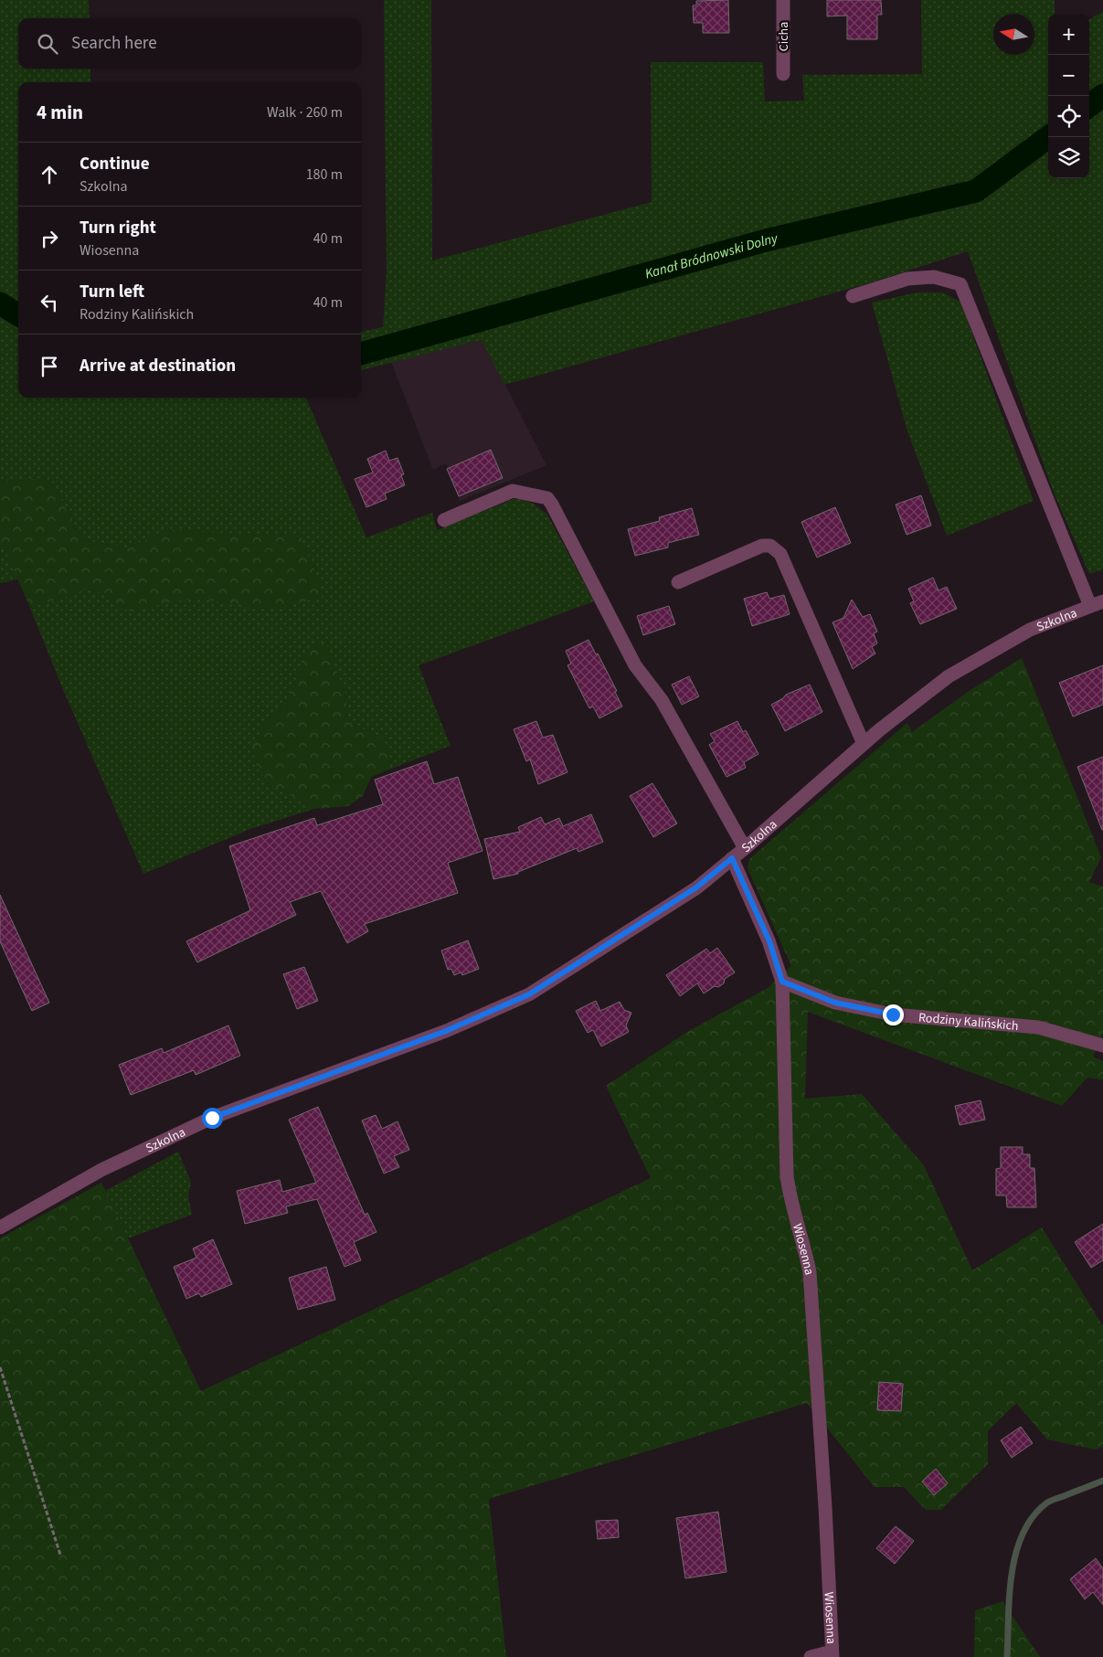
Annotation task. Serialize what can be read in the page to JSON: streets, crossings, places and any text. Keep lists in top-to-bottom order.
{
  "streets": {
    "street": [
      "Cicha",
      "Szkolna",
      "Rodziny Kalińskich",
      "Wiosenna"
    ]
  },
  "crossings": [
    ["Szkolna", "Wiosenna"],
    ["Rodziny Kalińskich", "Wiosenna"]
  ],
  "water": ["Kanał Bródnowski Dolny"],
  "north": "left",
  "page": {
    "map_buttons": ["+", "−"],
    "search": "Search here",
    "heading": ["4 min", "Walk · 260 m"],
    "list": [
      ["Continue", "Szkolna", "180 m"],
      ["Turn right", "Wiosenna", "40 m"],
      ["Turn left", "Rodziny Kalińskich", "40 m"],
      "Arrive at destination"
    ]
  }
}
